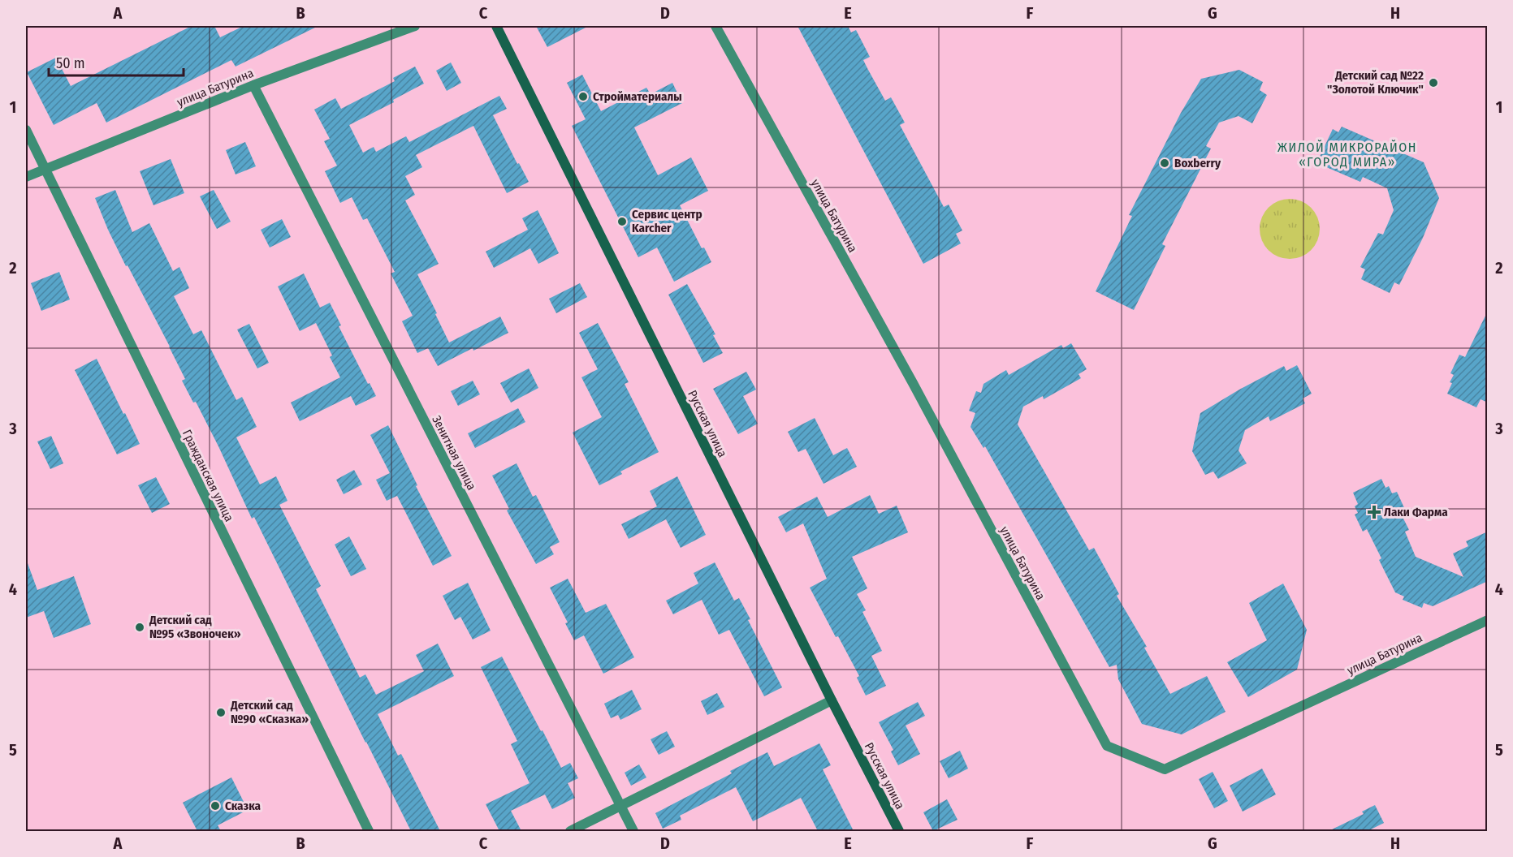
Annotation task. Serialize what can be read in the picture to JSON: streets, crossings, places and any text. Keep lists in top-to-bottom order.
{
  "streets": {
    "main road": ["Русская улица"],
    "street": ["улица Батурина", "Зенитная улица", "Гражданская улица"]
  },
  "crossings": [
    ["улица Батурина", "Зенитная улица"],
    ["улица Батурина", "Гражданская улица"]
  ],
  "districts": ["ЖИЛОЙ МИКРОРАЙОН «ГОРОД МИРА»"],
  "places": {
    "other": [
      "Детский сад №22 \"Золотой Ключик\"",
      "Стройматериалы",
      "Boxberry",
      "Сервис центр Karcher",
      "Детский сад №95 «Звоночек»",
      "Детский сад №90 «Сказка»",
      "Сказка"
    ],
    "health": ["Лаки Фарма"]
  },
  "scale_bar": "50 m",
  "grid": {
    "columns": [
      "A",
      "B",
      "C",
      "D",
      "E",
      "F",
      "G",
      "H"
    ],
    "rows": [
      "1",
      "2",
      "3",
      "4",
      "5"
    ]
  }
}
